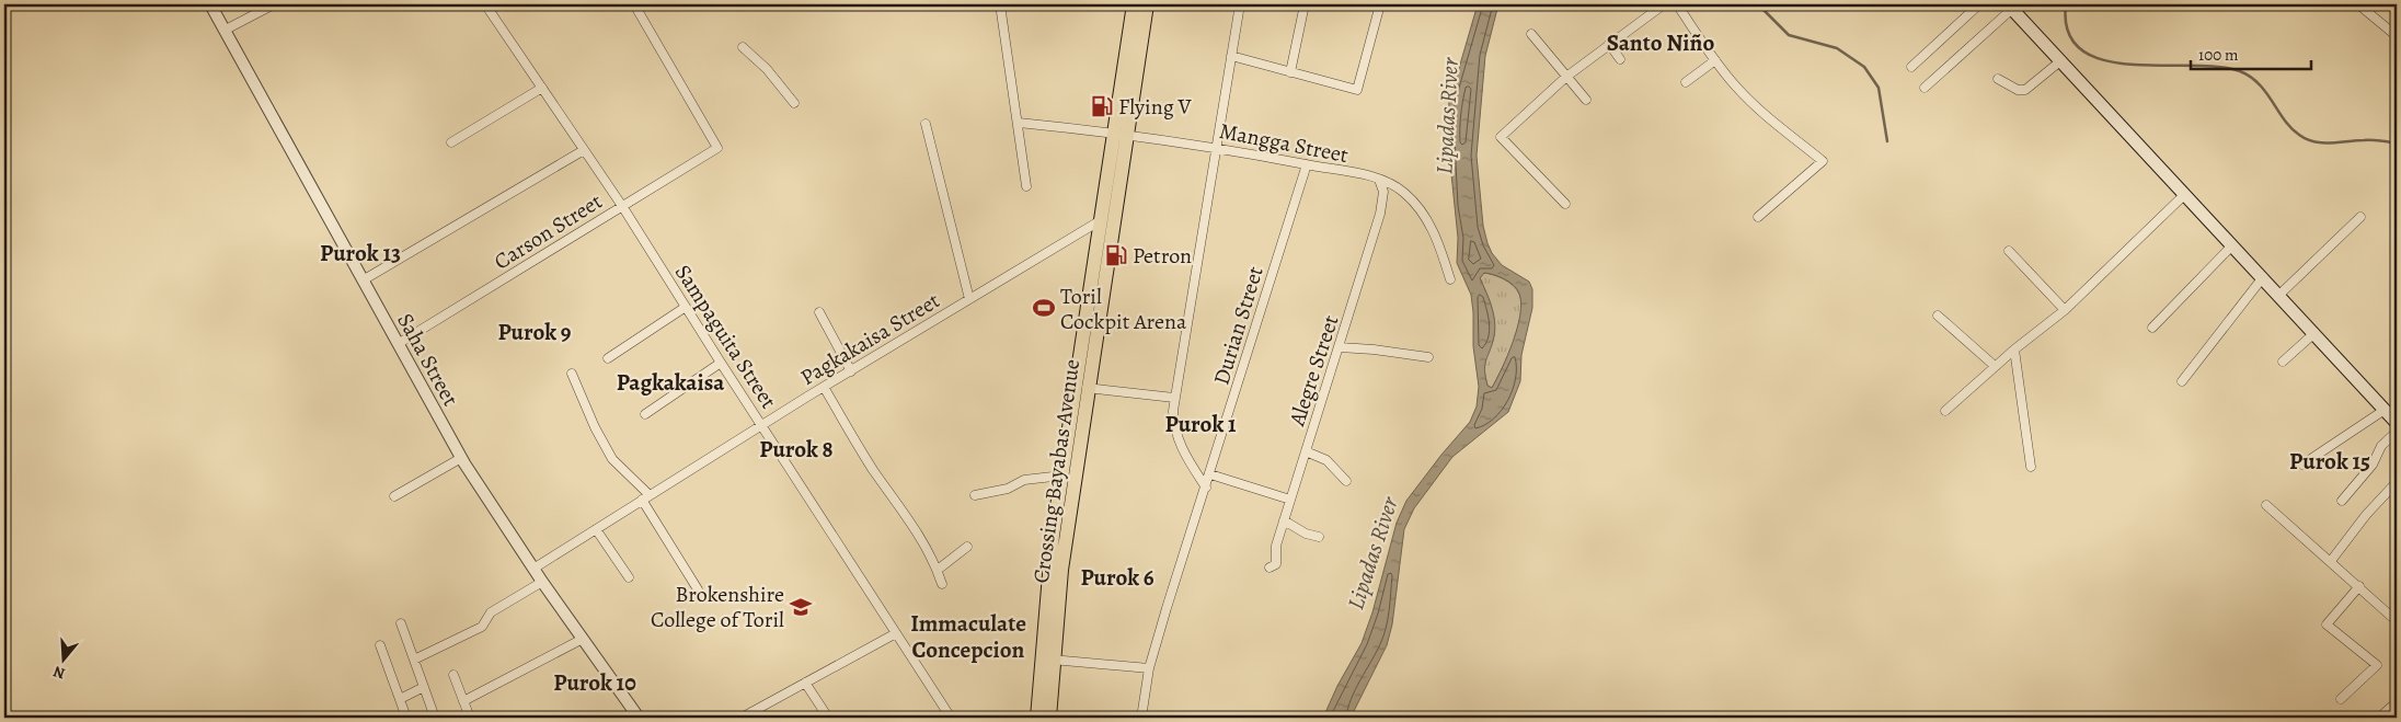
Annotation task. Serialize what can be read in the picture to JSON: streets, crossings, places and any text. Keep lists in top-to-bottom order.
{
  "streets": {
    "main road": ["Crossing Bayabas Avenue"],
    "street": [
      "Mangga Street",
      "Carson Street",
      "Durian Street",
      "Sampaguita Street",
      "Pagkakaisa Street",
      "Saha Street",
      "Alegre Street"
    ]
  },
  "crossings": [
    ["Mangga Street", "Durian Street"],
    ["Mangga Street", "Alegre Street"],
    ["Mangga Street", "Crossing Bayabas Avenue"],
    ["Carson Street", "Sampaguita Street"],
    ["Carson Street", "Saha Street"],
    ["Sampaguita Street", "Pagkakaisa Street"],
    ["Pagkakaisa Street", "Saha Street"],
    ["Pagkakaisa Street", "Crossing Bayabas Avenue"]
  ],
  "districts": [
    "Santo Niño",
    "Purok 13",
    "Purok 9",
    "Pagkakaisa",
    "Purok 1",
    "Purok 8",
    "Purok 15",
    "Purok 6",
    "Immaculate Concepcion",
    "Purok 10"
  ],
  "water": ["Lipadas River"],
  "places": {
    "fuel station": ["Flying V", "Petron"],
    "sports": ["Toril Cockpit Arena"],
    "school or university": ["Brokenshire College of Toril"]
  },
  "scale_bar": "100 m",
  "north": "bottom"
}
